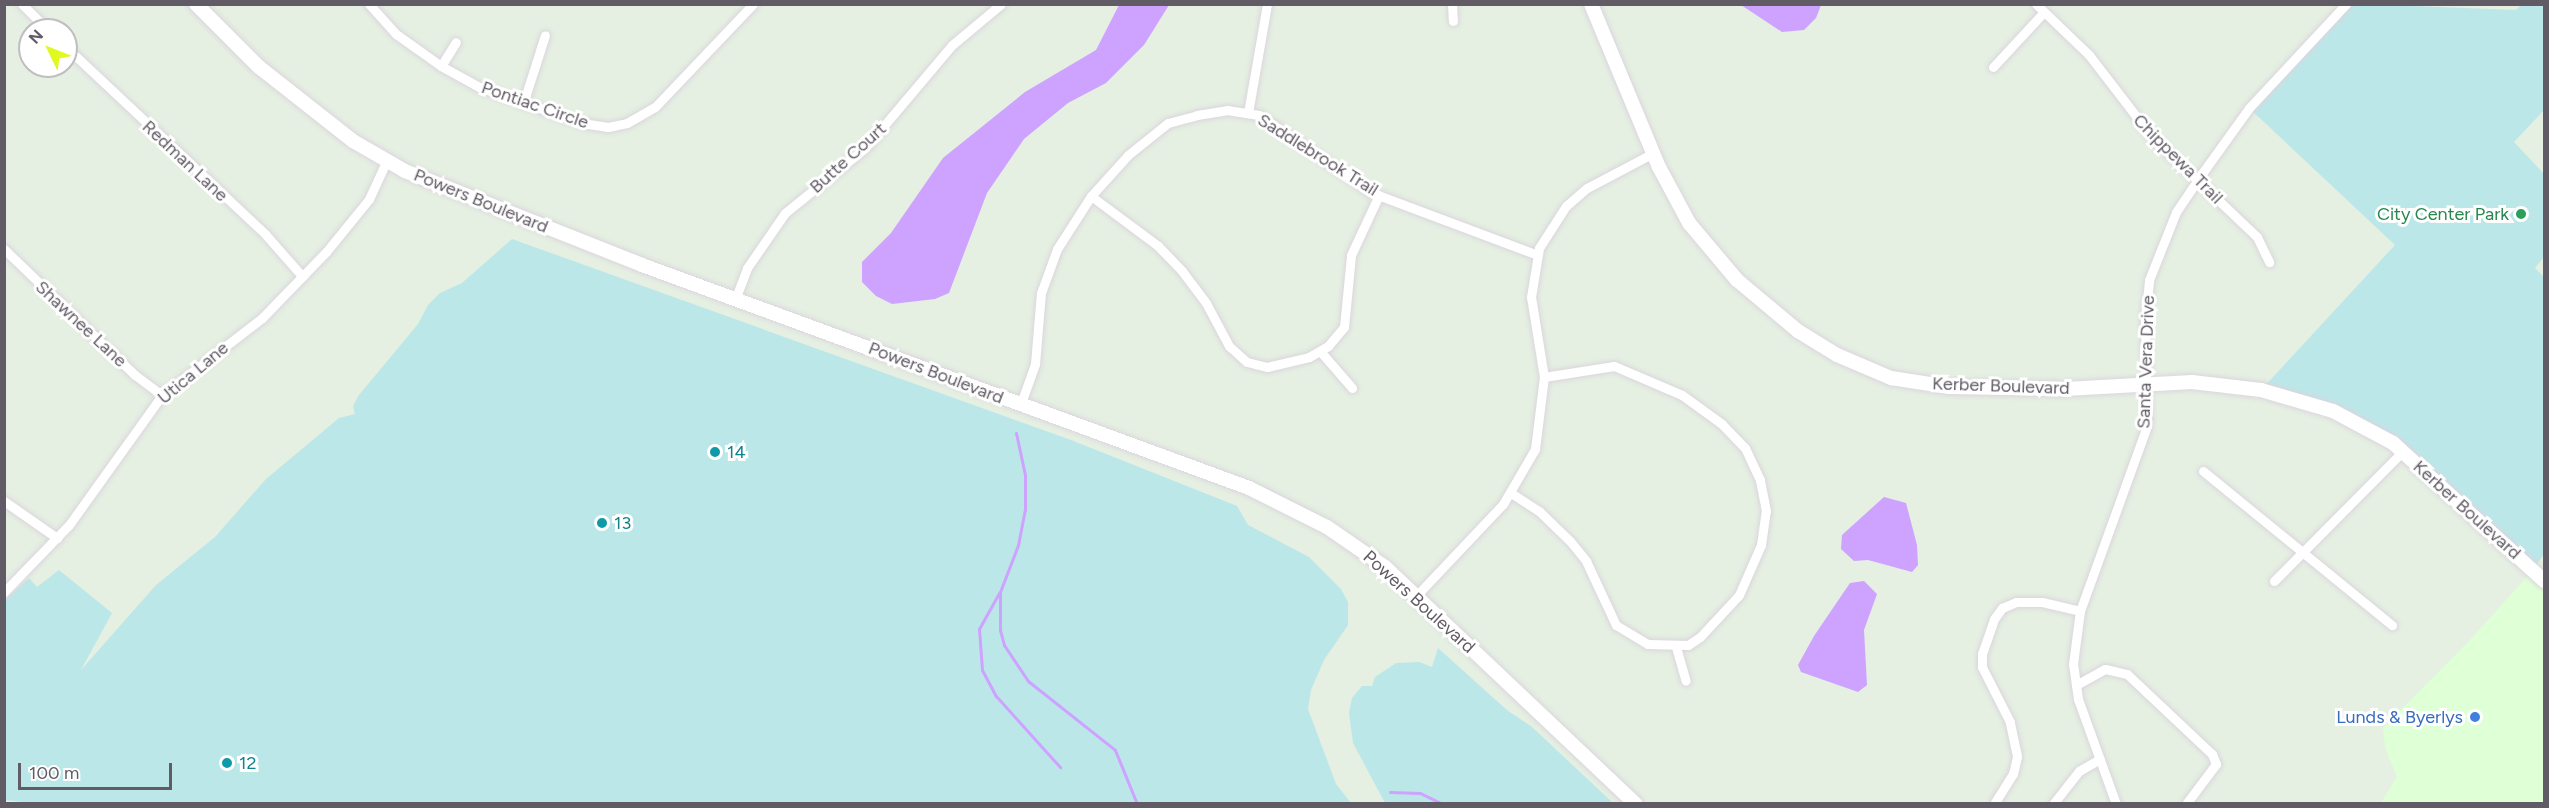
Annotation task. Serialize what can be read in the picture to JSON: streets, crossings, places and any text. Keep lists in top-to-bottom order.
{
  "streets": {
    "main road": ["Powers Boulevard", "Kerber Boulevard"],
    "street": [
      "Pontiac Circle",
      "Saddlebrook Trail",
      "Butte Court",
      "Chippewa Trail",
      "Redman Lane",
      "Shawnee Lane",
      "Santa Vera Drive",
      "Utica Lane"
    ]
  },
  "crossings": [
    ["Saddlebrook Trail", "Powers Boulevard"],
    ["Butte Court", "Powers Boulevard"],
    ["Chippewa Trail", "Santa Vera Drive"],
    ["Redman Lane", "Utica Lane"],
    ["Powers Boulevard", "Utica Lane"],
    ["Shawnee Lane", "Utica Lane"],
    ["Santa Vera Drive", "Kerber Boulevard"]
  ],
  "places": [
    "City Center Park",
    "14",
    "13",
    "Lunds & Byerlys",
    "12"
  ],
  "scale_bar": "100 m",
  "north": "top left"
}
